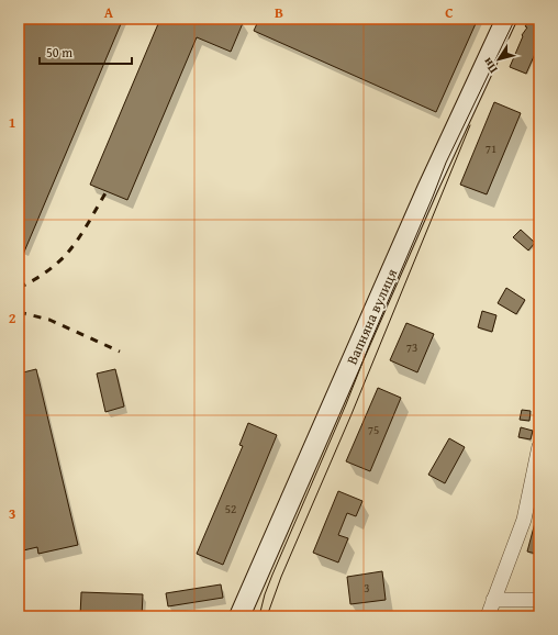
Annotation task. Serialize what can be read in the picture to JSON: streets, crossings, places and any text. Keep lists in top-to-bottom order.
{
  "streets": {
    "street": ["Вапняна вулиця"]
  },
  "house_numbers": [
    "71",
    "73",
    "75",
    "52",
    "3"
  ],
  "scale_bar": "50 m",
  "north": "bottom left",
  "grid": {
    "columns": ["A", "B", "C"],
    "rows": ["1", "2", "3"]
  }
}
